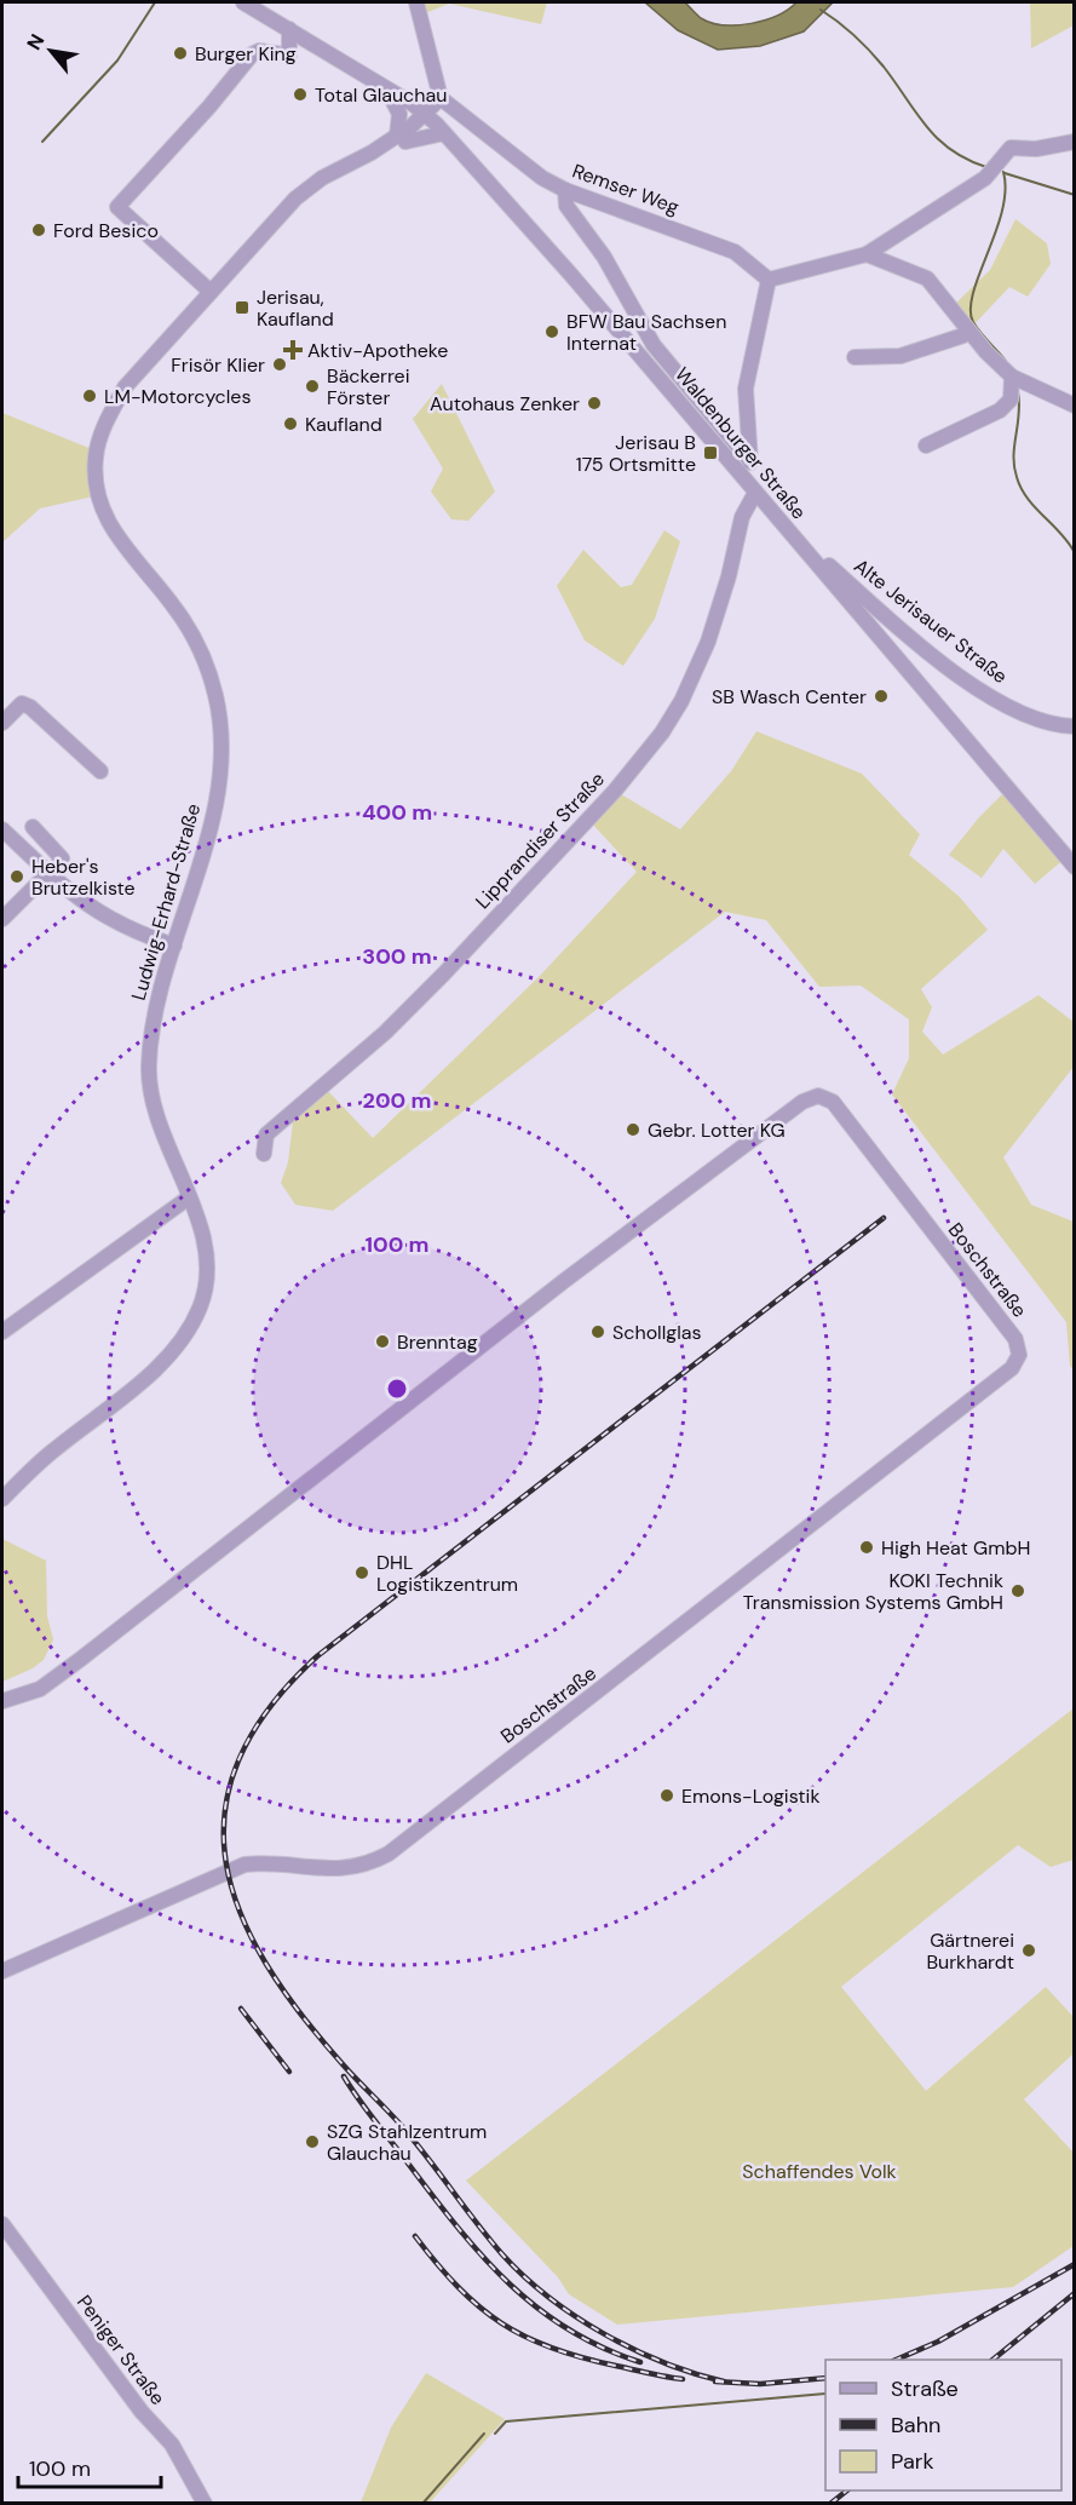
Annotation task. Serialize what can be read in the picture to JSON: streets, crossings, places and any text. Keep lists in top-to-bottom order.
{
  "streets": {
    "street": [
      "Remser Weg",
      "Waldenburger Straße",
      "Alte Jerisauer Straße",
      "Lipprandiser Straße",
      "Ludwig-Erhard-Straße",
      "Boschstraße",
      "Peniger Straße"
    ]
  },
  "crossings": [
    ["Waldenburger Straße", "Alte Jerisauer Straße"],
    ["Waldenburger Straße", "Lipprandiser Straße"],
    ["Waldenburger Straße", "Ludwig-Erhard-Straße"]
  ],
  "parks": ["Schaffendes Volk"],
  "places": {
    "other": [
      "Burger King",
      "Total Glauchau",
      "Ford Besico",
      "BFW Bau Sachsen Internat",
      "Frisör Klier",
      "Bäckerrei Förster",
      "LM-Motorcycles",
      "Autohaus Zenker",
      "Kaufland",
      "SB Wasch Center",
      "Heber's Brutzelkiste",
      "Gebr. Lotter KG",
      "Schollglas",
      "Brenntag",
      "High Heat GmbH",
      "DHL Logistikzentrum",
      "KOKI Technik Transmission Systems GmbH",
      "Emons-Logistik",
      "Gärtnerei Burkhardt",
      "SZG Stahlzentrum Glauchau"
    ],
    "transit": ["Jerisau, Kaufland", "Jerisau B 175 Ortsmitte"],
    "health": ["Aktiv-Apotheke"]
  },
  "legend": ["Straße", "Bahn", "Park"],
  "scale_bar": "100 m",
  "north": "top left",
  "rings": [
    "400 m",
    "300 m",
    "200 m",
    "100 m"
  ]
}
